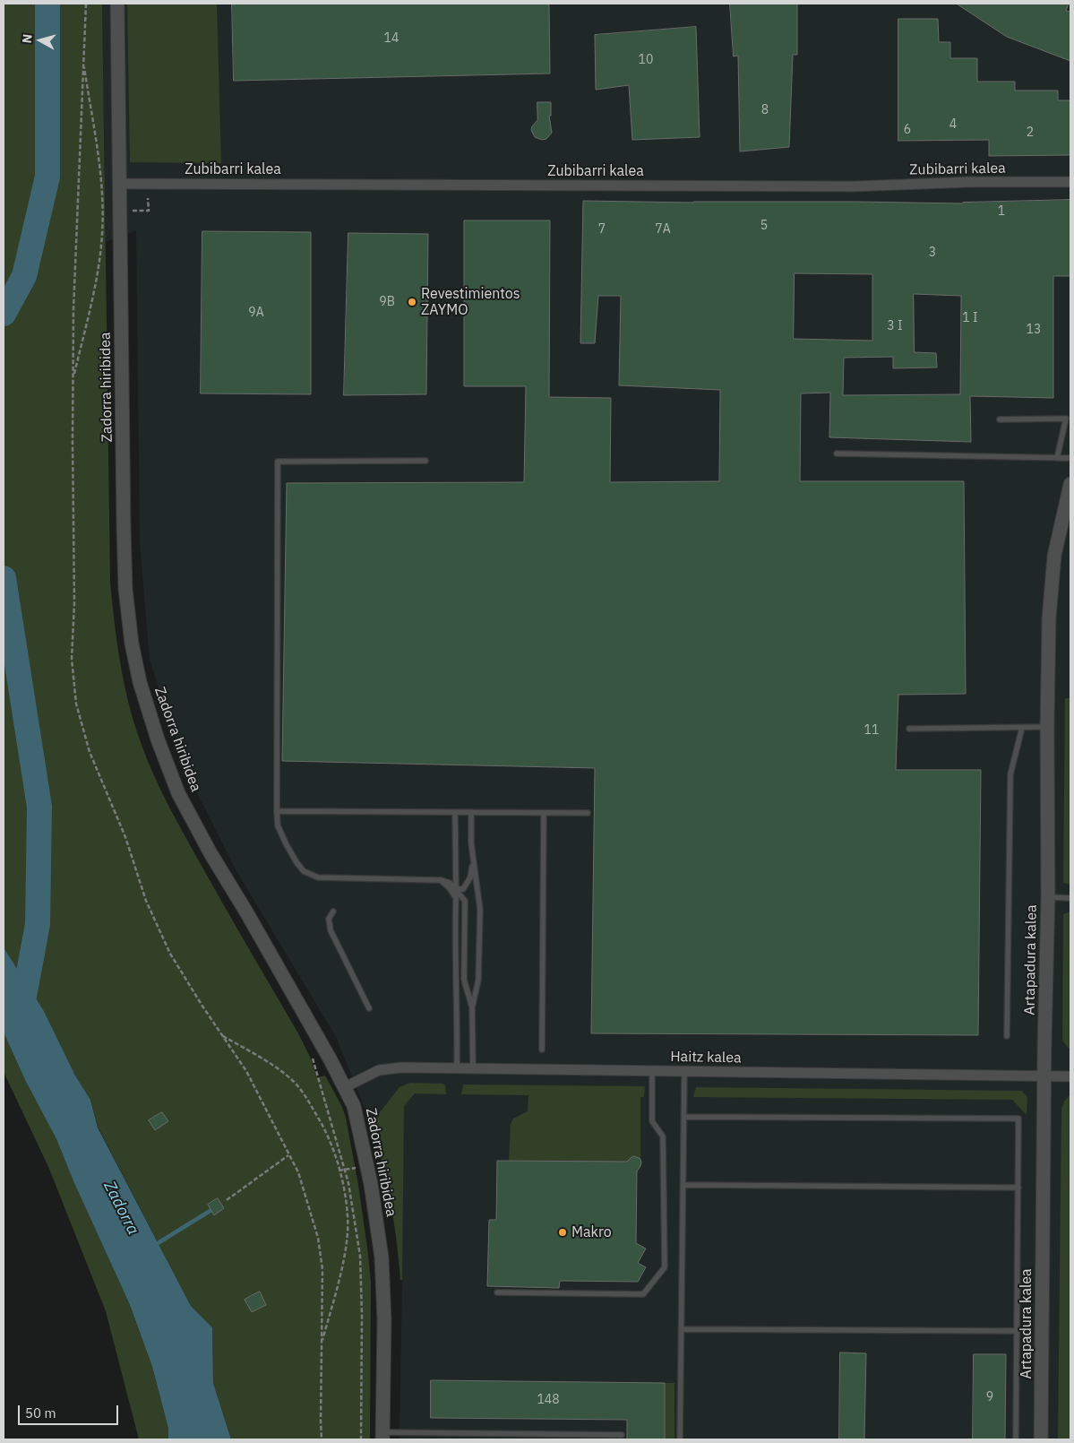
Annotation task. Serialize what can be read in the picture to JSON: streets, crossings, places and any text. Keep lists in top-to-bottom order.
{
  "streets": {
    "main road": ["Zadorra hiribidea", "Artapadura kalea"],
    "street": ["Zubibarri kalea", "Haitz kalea"]
  },
  "crossings": [
    ["Zubibarri kalea", "Zadorra hiribidea"],
    ["Zadorra hiribidea", "Haitz kalea"],
    ["Artapadura kalea", "Haitz kalea"]
  ],
  "water": ["Zadorra"],
  "places": ["Revestimientos ZAYMO", "Makro"],
  "house_numbers": [
    "14",
    "10",
    "8",
    "4",
    "6",
    "2",
    "1",
    "5",
    "7",
    "7A",
    "3",
    "9B",
    "9A",
    "1 I",
    "3 I",
    "13",
    "11",
    "9",
    "148"
  ],
  "scale_bar": "50 m",
  "north": "left"
}
